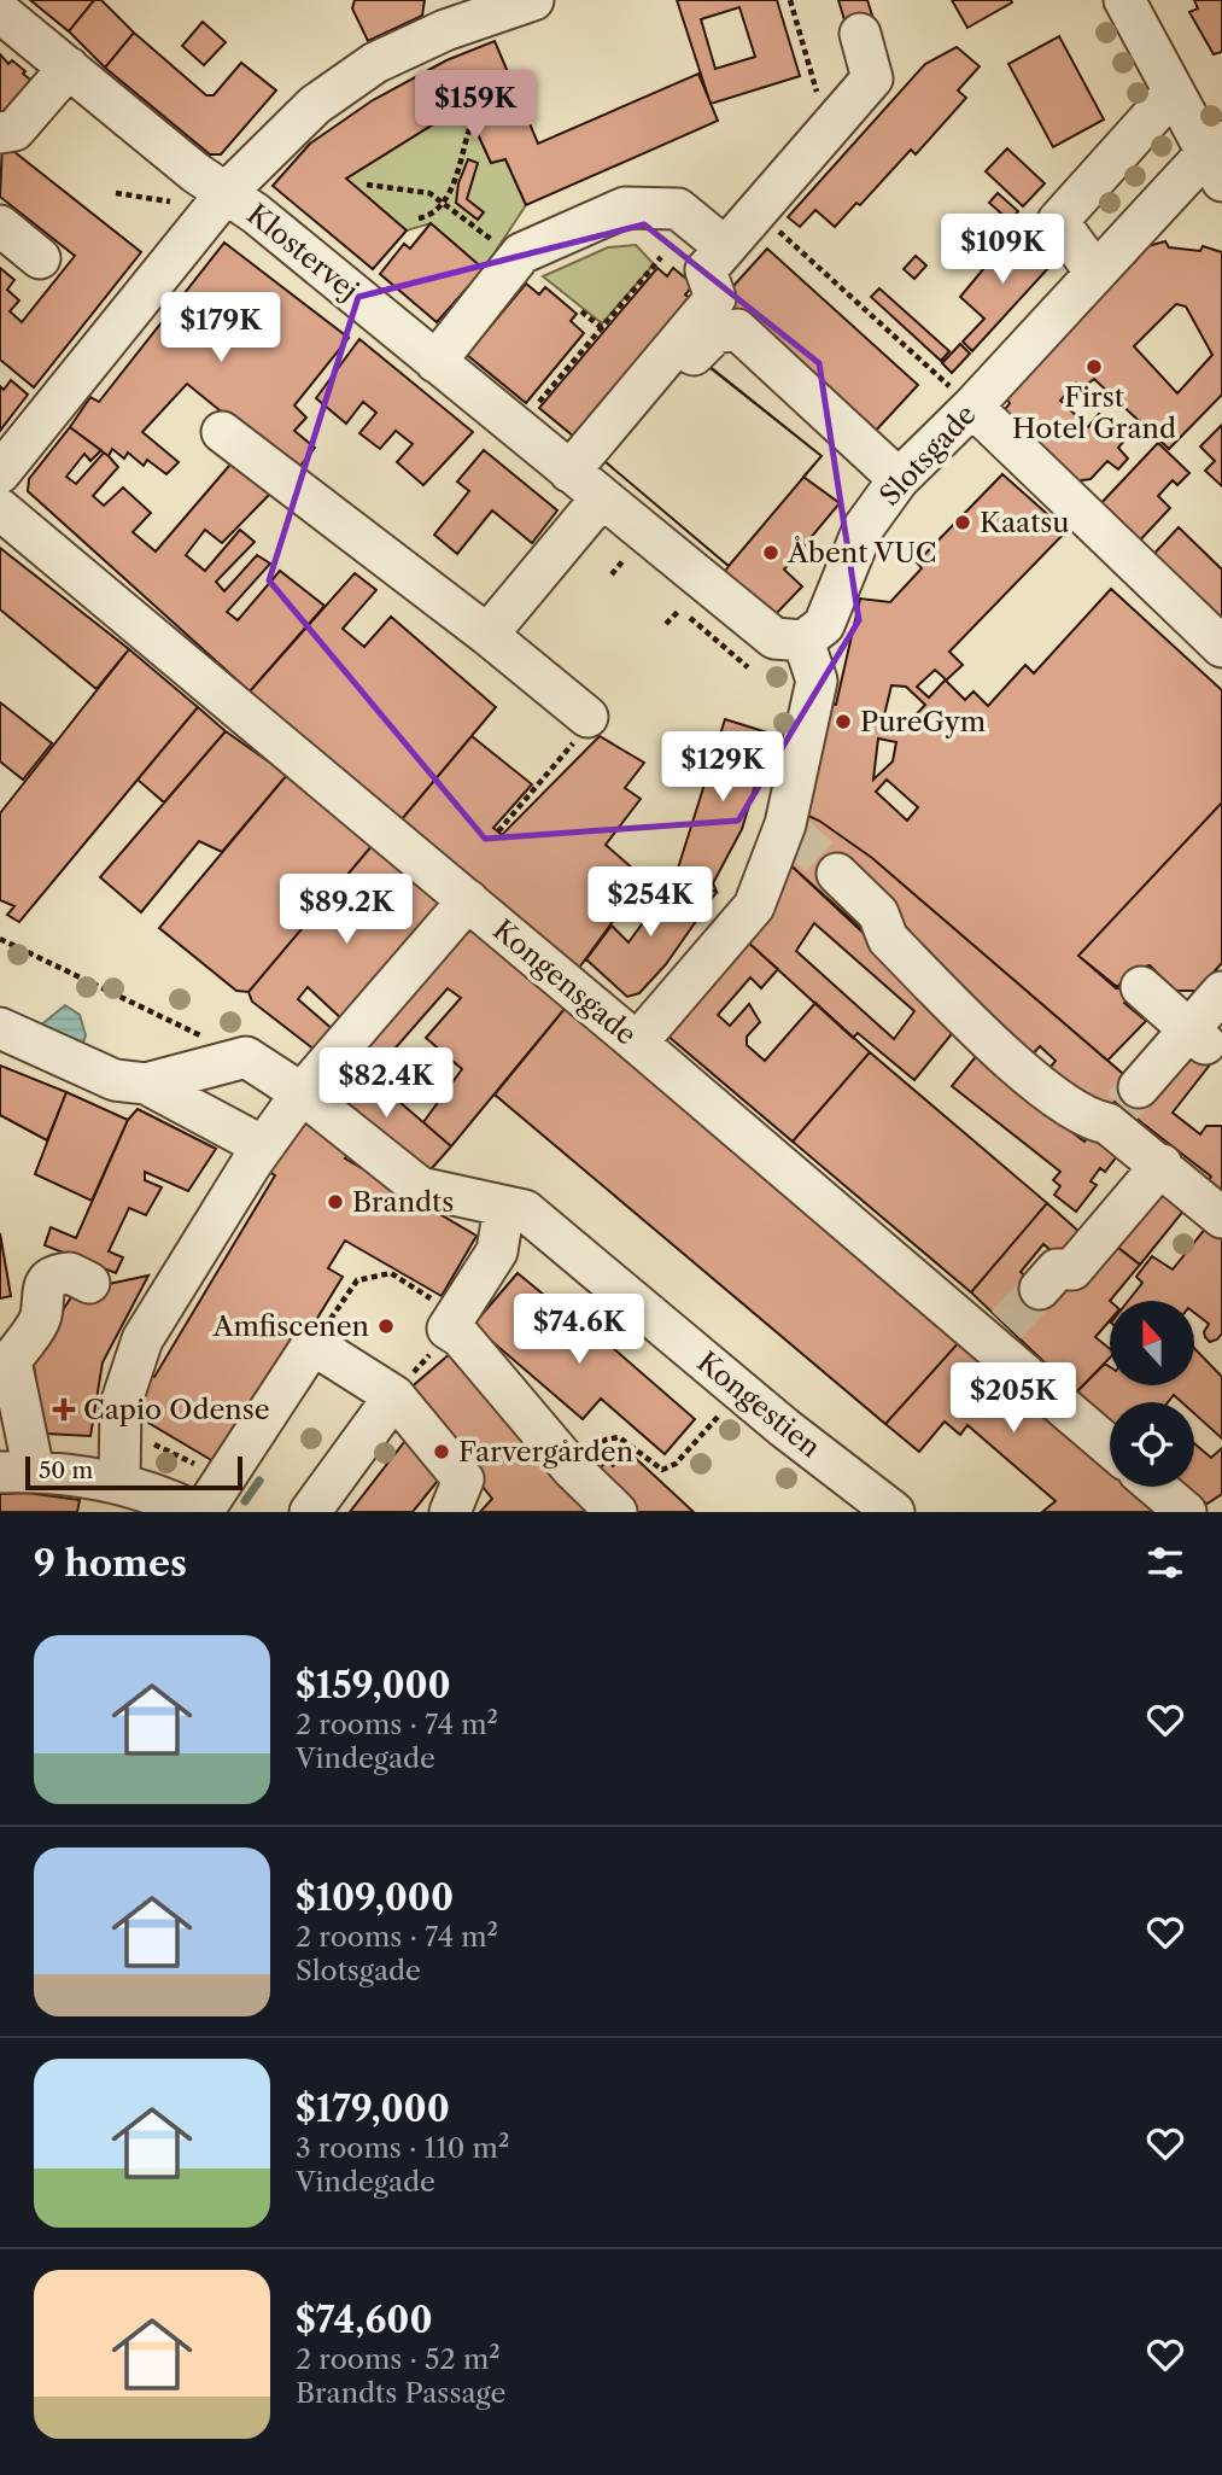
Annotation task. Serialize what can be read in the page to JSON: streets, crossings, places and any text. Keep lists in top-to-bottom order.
{
  "streets": {
    "street": [
      "Klostervej",
      "Slotsgade",
      "Kongensgade",
      "Kongestien"
    ]
  },
  "crossings": [
    ["Klostervej", "Slotsgade"]
  ],
  "places": {
    "other": [
      "First Hotel Grand",
      "Kaatsu",
      "Åbent VUC",
      "PureGym",
      "Brandts",
      "Amfiscenen",
      "Farvergården"
    ],
    "health": ["Capio Odense"]
  },
  "scale_bar": "50 m",
  "north": "top",
  "page": {
    "price": [
      "$159K",
      "$109K",
      "$179K",
      "$129K",
      "$254K",
      "$89.2K",
      "$82.4K",
      "$74.6K",
      "$205K"
    ],
    "scale": "50 m",
    "heading": "9 homes",
    "list": [
      {
        "name": "$159,000",
        "note": "2 rooms · 74 m² · Vindegade"
      },
      {
        "name": "$109,000",
        "note": "2 rooms · 74 m² · Slotsgade"
      },
      {
        "name": "$179,000",
        "note": "3 rooms · 110 m² · Vindegade"
      },
      {
        "name": "$74,600",
        "note": "2 rooms · 52 m² · Brandts Passage"
      }
    ]
  }
}
